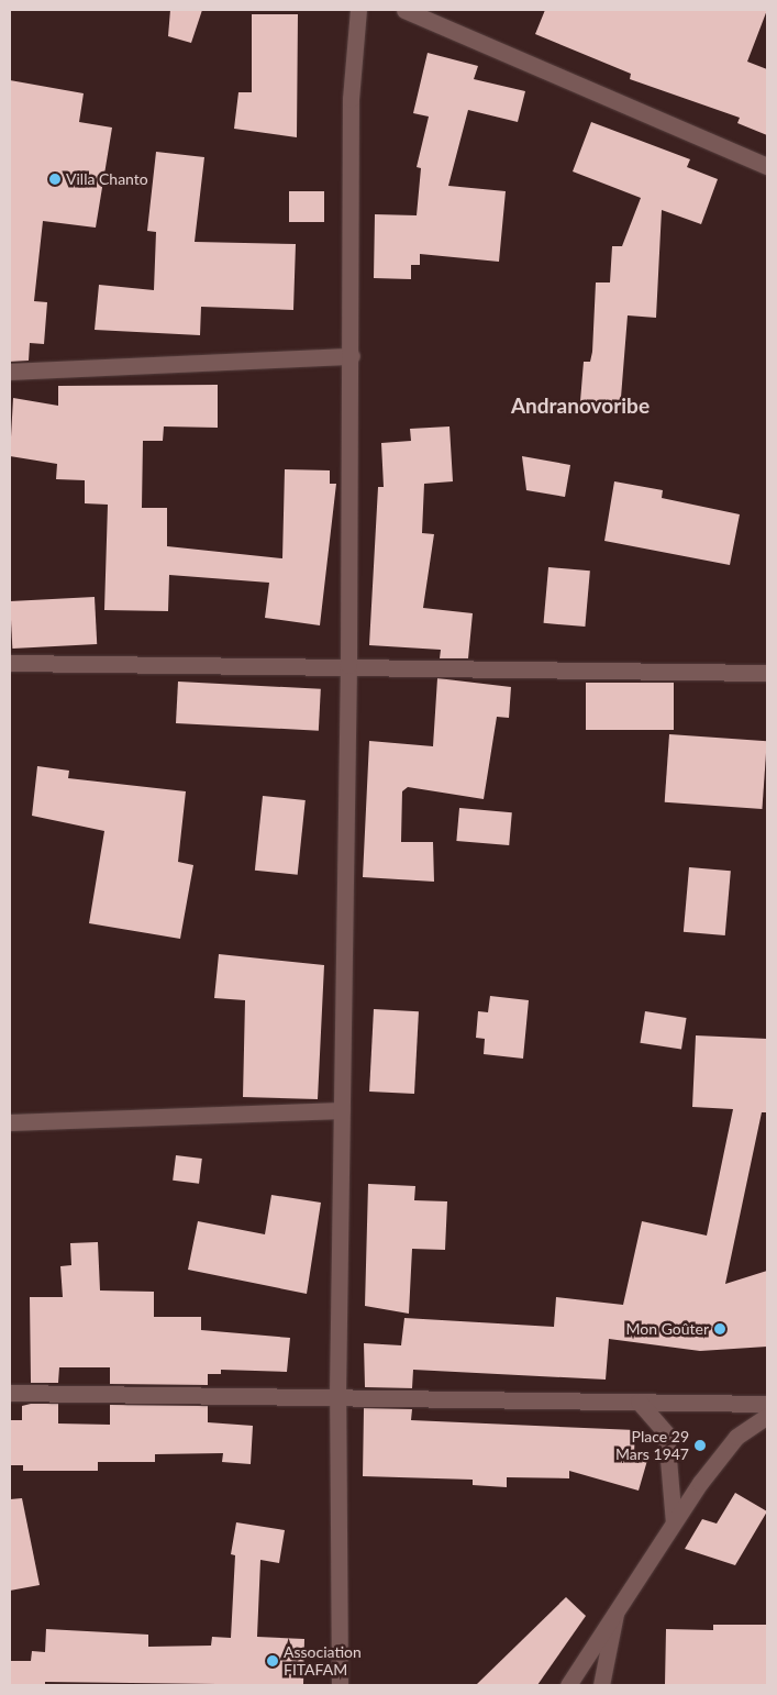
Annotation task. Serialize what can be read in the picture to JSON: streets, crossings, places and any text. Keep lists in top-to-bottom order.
{
  "districts": ["Andranovoribe"],
  "places": [
    "Villa Chanto",
    "Mon Goûter",
    "Place 29 Mars 1947",
    "Association FITAFAM"
  ]
}
